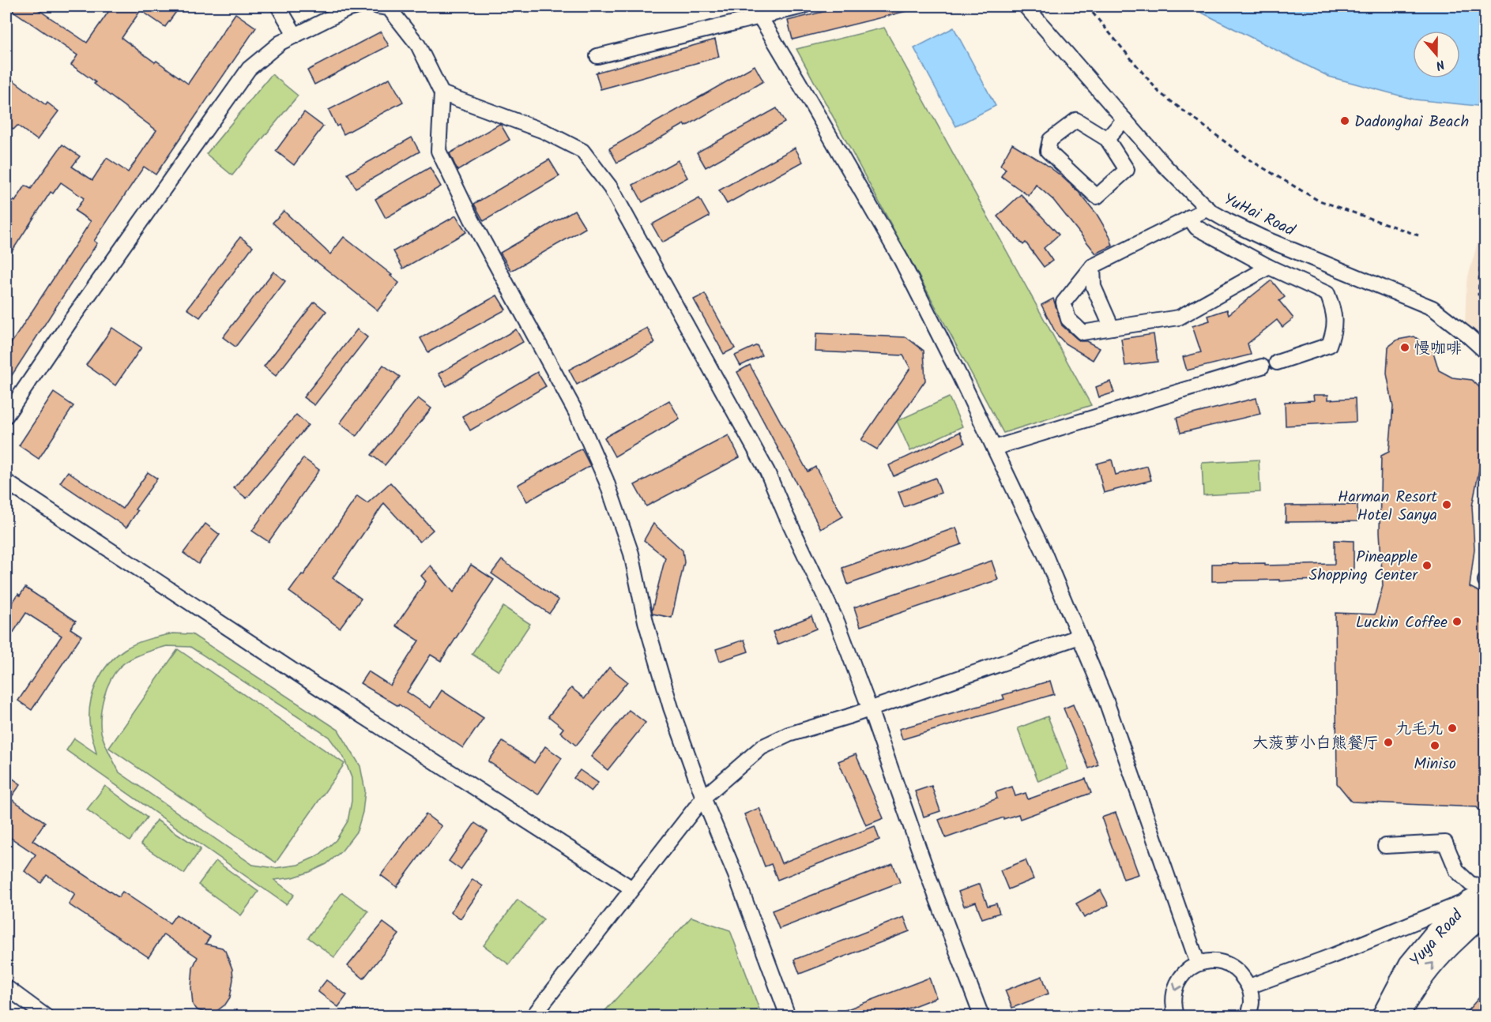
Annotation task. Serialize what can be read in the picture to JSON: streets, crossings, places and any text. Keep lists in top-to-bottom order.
{
  "streets": {
    "highway": ["Yuya Road"],
    "street": ["YuHai Road"]
  },
  "places": [
    "Dadonghai Beach",
    "慢咖啡",
    "Harman Resort Hotel Sanya",
    "Pineapple Shopping Center",
    "Luckin Coffee",
    "九毛九",
    "大菠萝小白熊餐厅",
    "Miniso"
  ],
  "north": "bottom"
}
